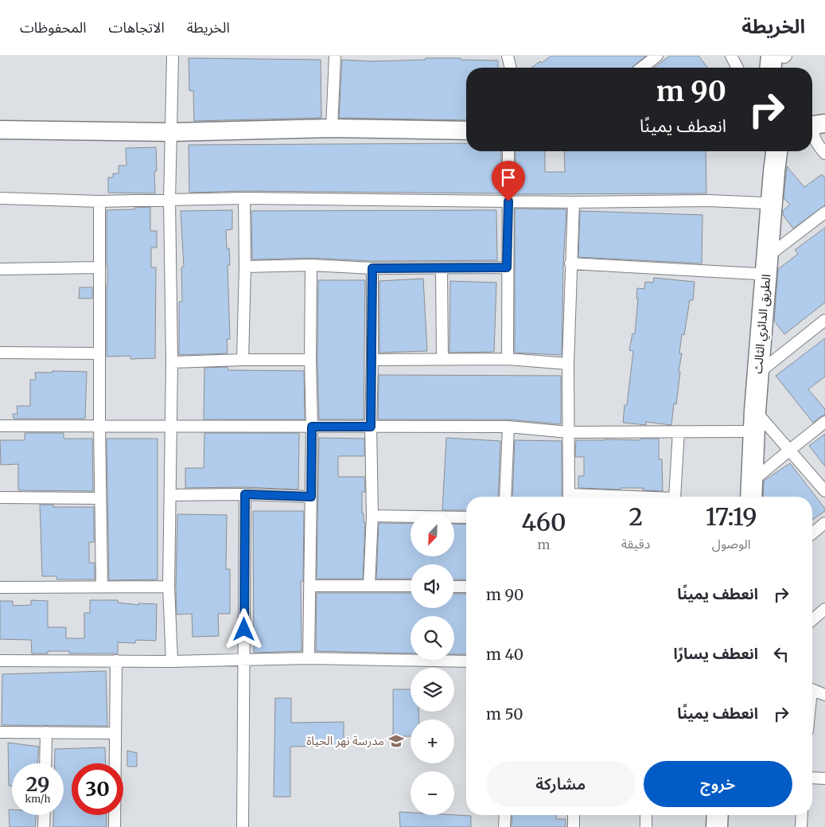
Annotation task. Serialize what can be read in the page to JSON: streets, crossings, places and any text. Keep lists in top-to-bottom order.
{
  "streets": {
    "highway": ["الطريق الدائري الثالث"]
  },
  "places": {
    "school or university": ["مدرسة نهر الحياة"]
  },
  "north": "bottom left",
  "page": {
    "header": "الخريطة",
    "nav": ["الخريطة", "الاتجاهات", "المحفوظات"],
    "turn": ["90 m", "انعطف يمينًا"],
    "eta": [
      "17:19",
      "الوصول",
      "2",
      "دقيقة",
      "460",
      "m"
    ],
    "map_buttons": ["+", "−"],
    "list": [
      {
        "name": "انعطف يمينًا",
        "value": "90 m"
      },
      {
        "name": "انعطف يسارًا",
        "value": "40 m"
      },
      {
        "name": "انعطف يمينًا",
        "value": "50 m"
      }
    ],
    "buttons": ["خروج", "مشاركة"],
    "speed": "29 km/h",
    "limit": "30"
  }
}
